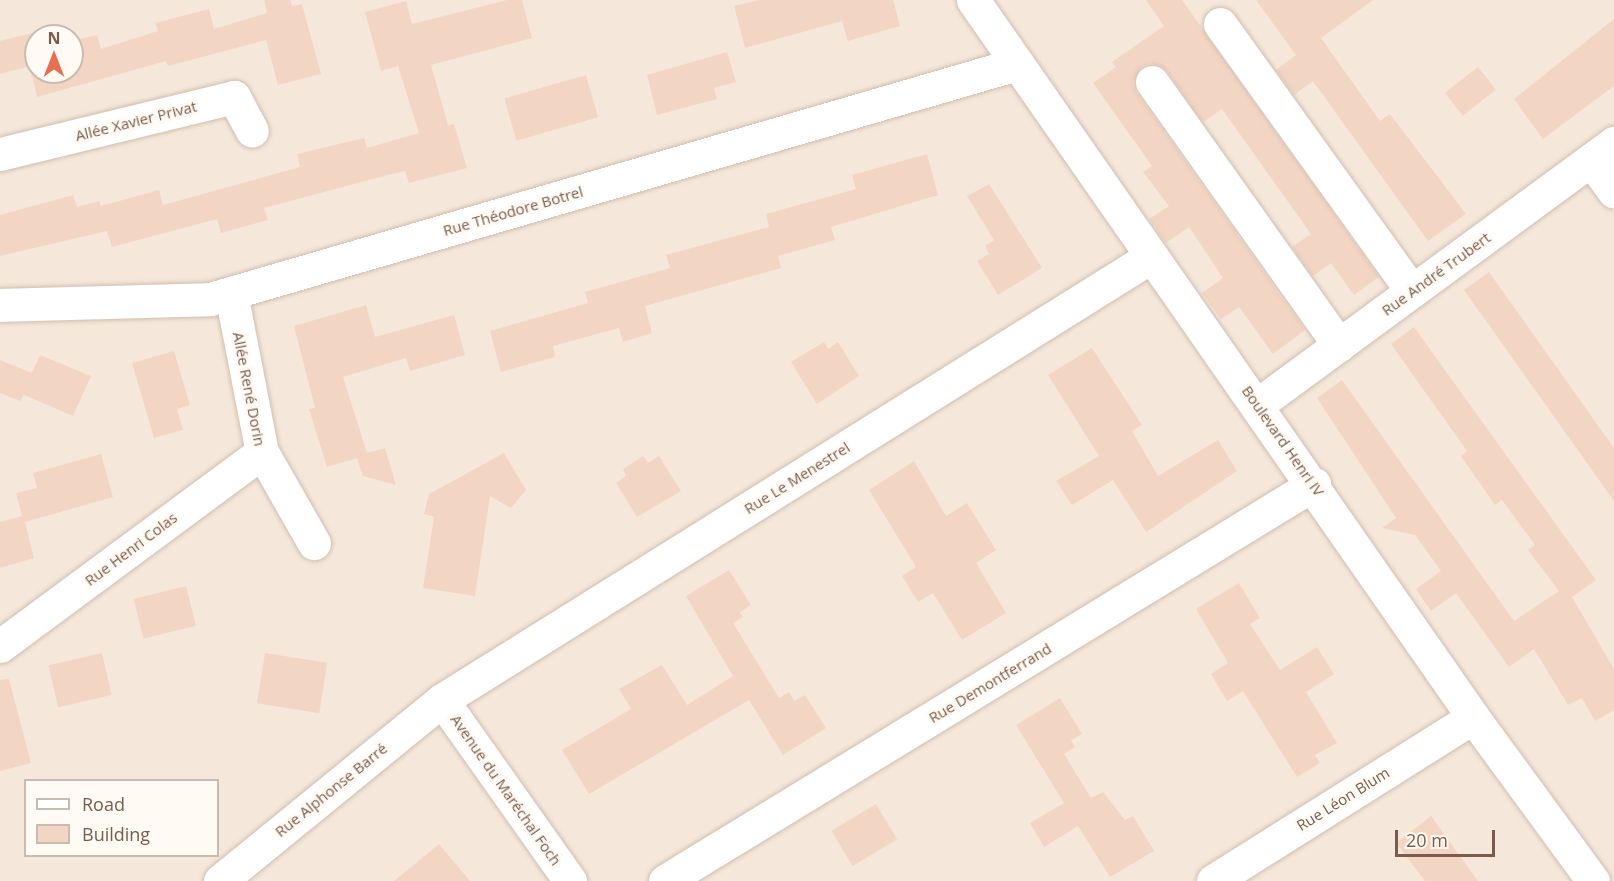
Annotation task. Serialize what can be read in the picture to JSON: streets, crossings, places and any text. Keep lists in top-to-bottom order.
{
  "streets": {
    "street": [
      "Allée Xavier Privat",
      "Rue Théodore Botrel",
      "Rue André Trubert",
      "Allée René Dorin",
      "Boulevard Henri IV",
      "Rue Le Menestrel",
      "Rue Henri Colas",
      "Rue Demontferrand",
      "Rue Alphonse Barré",
      "Avenue du Maréchal Foch",
      "Rue Léon Blum"
    ]
  },
  "crossings": [
    ["Rue Théodore Botrel", "Allée René Dorin"],
    ["Rue Théodore Botrel", "Boulevard Henri IV"],
    ["Rue André Trubert", "Boulevard Henri IV"],
    ["Allée René Dorin", "Rue Henri Colas"],
    ["Boulevard Henri IV", "Rue Le Menestrel"],
    ["Boulevard Henri IV", "Rue Demontferrand"],
    ["Boulevard Henri IV", "Rue Léon Blum"],
    ["Rue Le Menestrel", "Rue Alphonse Barré"],
    ["Rue Le Menestrel", "Avenue du Maréchal Foch"],
    ["Rue Alphonse Barré", "Avenue du Maréchal Foch"]
  ],
  "legend": ["Road", "Building"],
  "scale_bar": "20 m",
  "north": "top"
}
